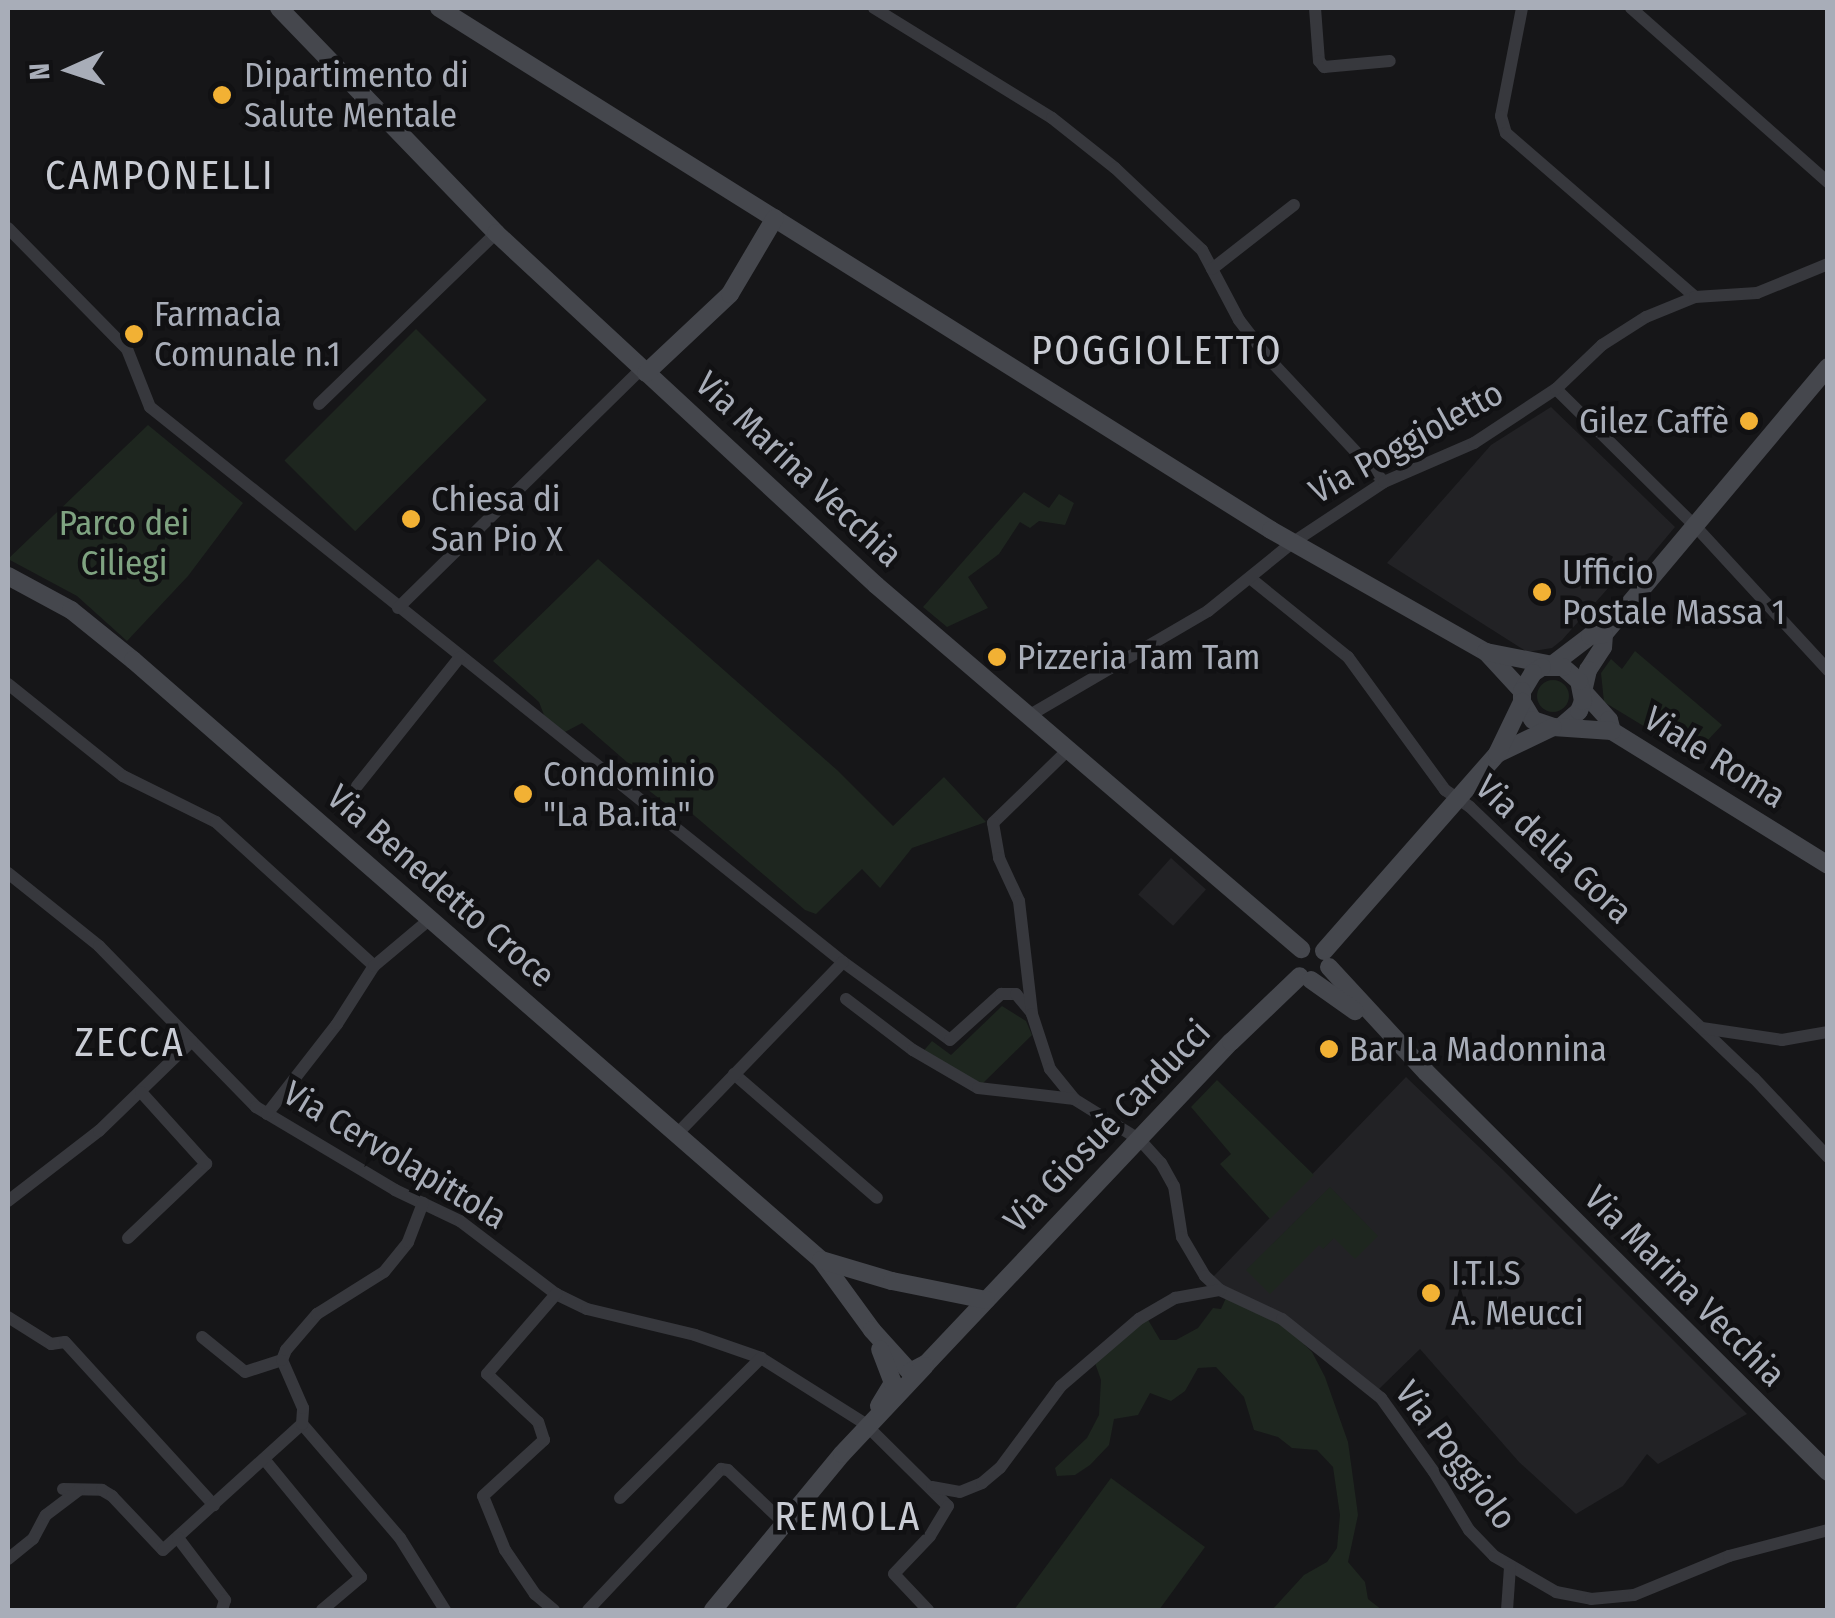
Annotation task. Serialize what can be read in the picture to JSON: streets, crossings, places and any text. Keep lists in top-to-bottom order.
{
  "streets": {
    "main road": [
      "Via Marina Vecchia",
      "Viale Roma",
      "Via Benedetto Croce",
      "Via Giosuè Carducci"
    ],
    "street": [
      "Via Poggioletto",
      "Via della Gora",
      "Via Cervolapittola",
      "Via Poggiolo"
    ]
  },
  "crossings": [
    ["Via Poggioletto", "Via Marina Vecchia"],
    ["Via Poggioletto", "Via della Gora"],
    ["Via Marina Vecchia", "Via Giosuè Carducci"],
    ["Via Benedetto Croce", "Via Giosuè Carducci"],
    ["Via Giosuè Carducci", "Via Cervolapittola"],
    ["Via Giosuè Carducci", "Via Poggiolo"]
  ],
  "districts": [
    "CAMPONELLI",
    "POGGIOLETTO",
    "ZECCA",
    "REMOLA"
  ],
  "parks": ["Parco dei Ciliegi"],
  "places": [
    "Dipartimento di Salute Mentale",
    "Farmacia Comunale n.1",
    "Gilez Caffè",
    "Chiesa di San Pio X",
    "Ufficio Postale Massa 1",
    "Pizzeria Tam Tam",
    "Condominio \"La Ba.ita\"",
    "Bar La Madonnina",
    "I.T.I.S A. Meucci"
  ],
  "north": "left"
}
